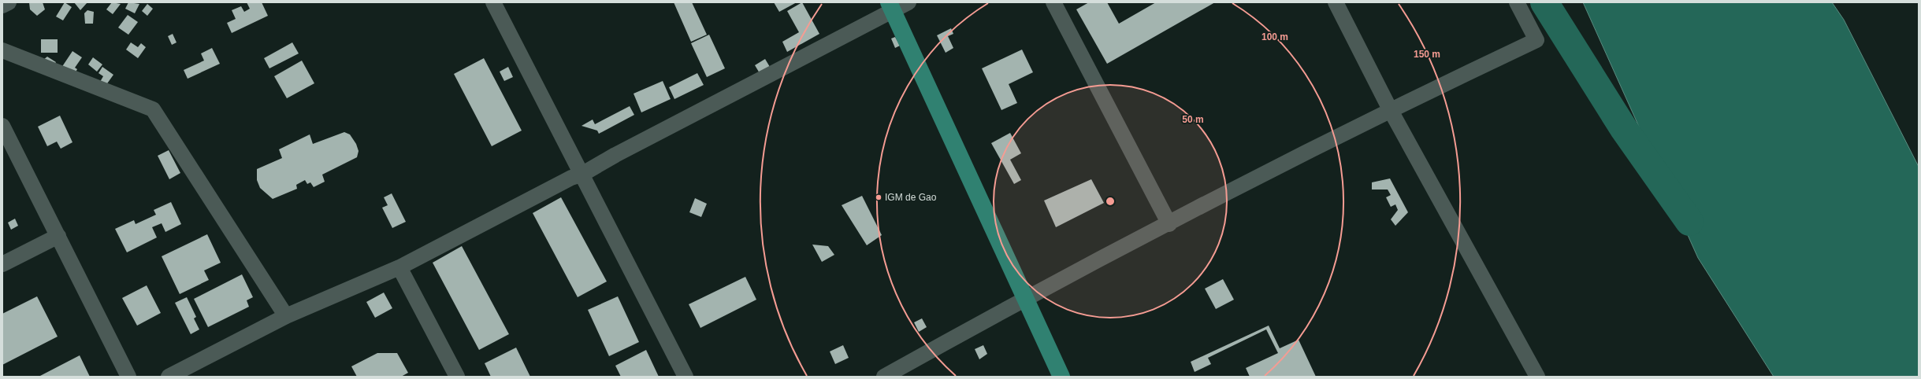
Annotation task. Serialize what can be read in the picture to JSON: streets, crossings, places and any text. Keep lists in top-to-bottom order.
{
  "places": ["IGM de Gao"],
  "rings": ["100 m", "150 m", "50 m"]
}
